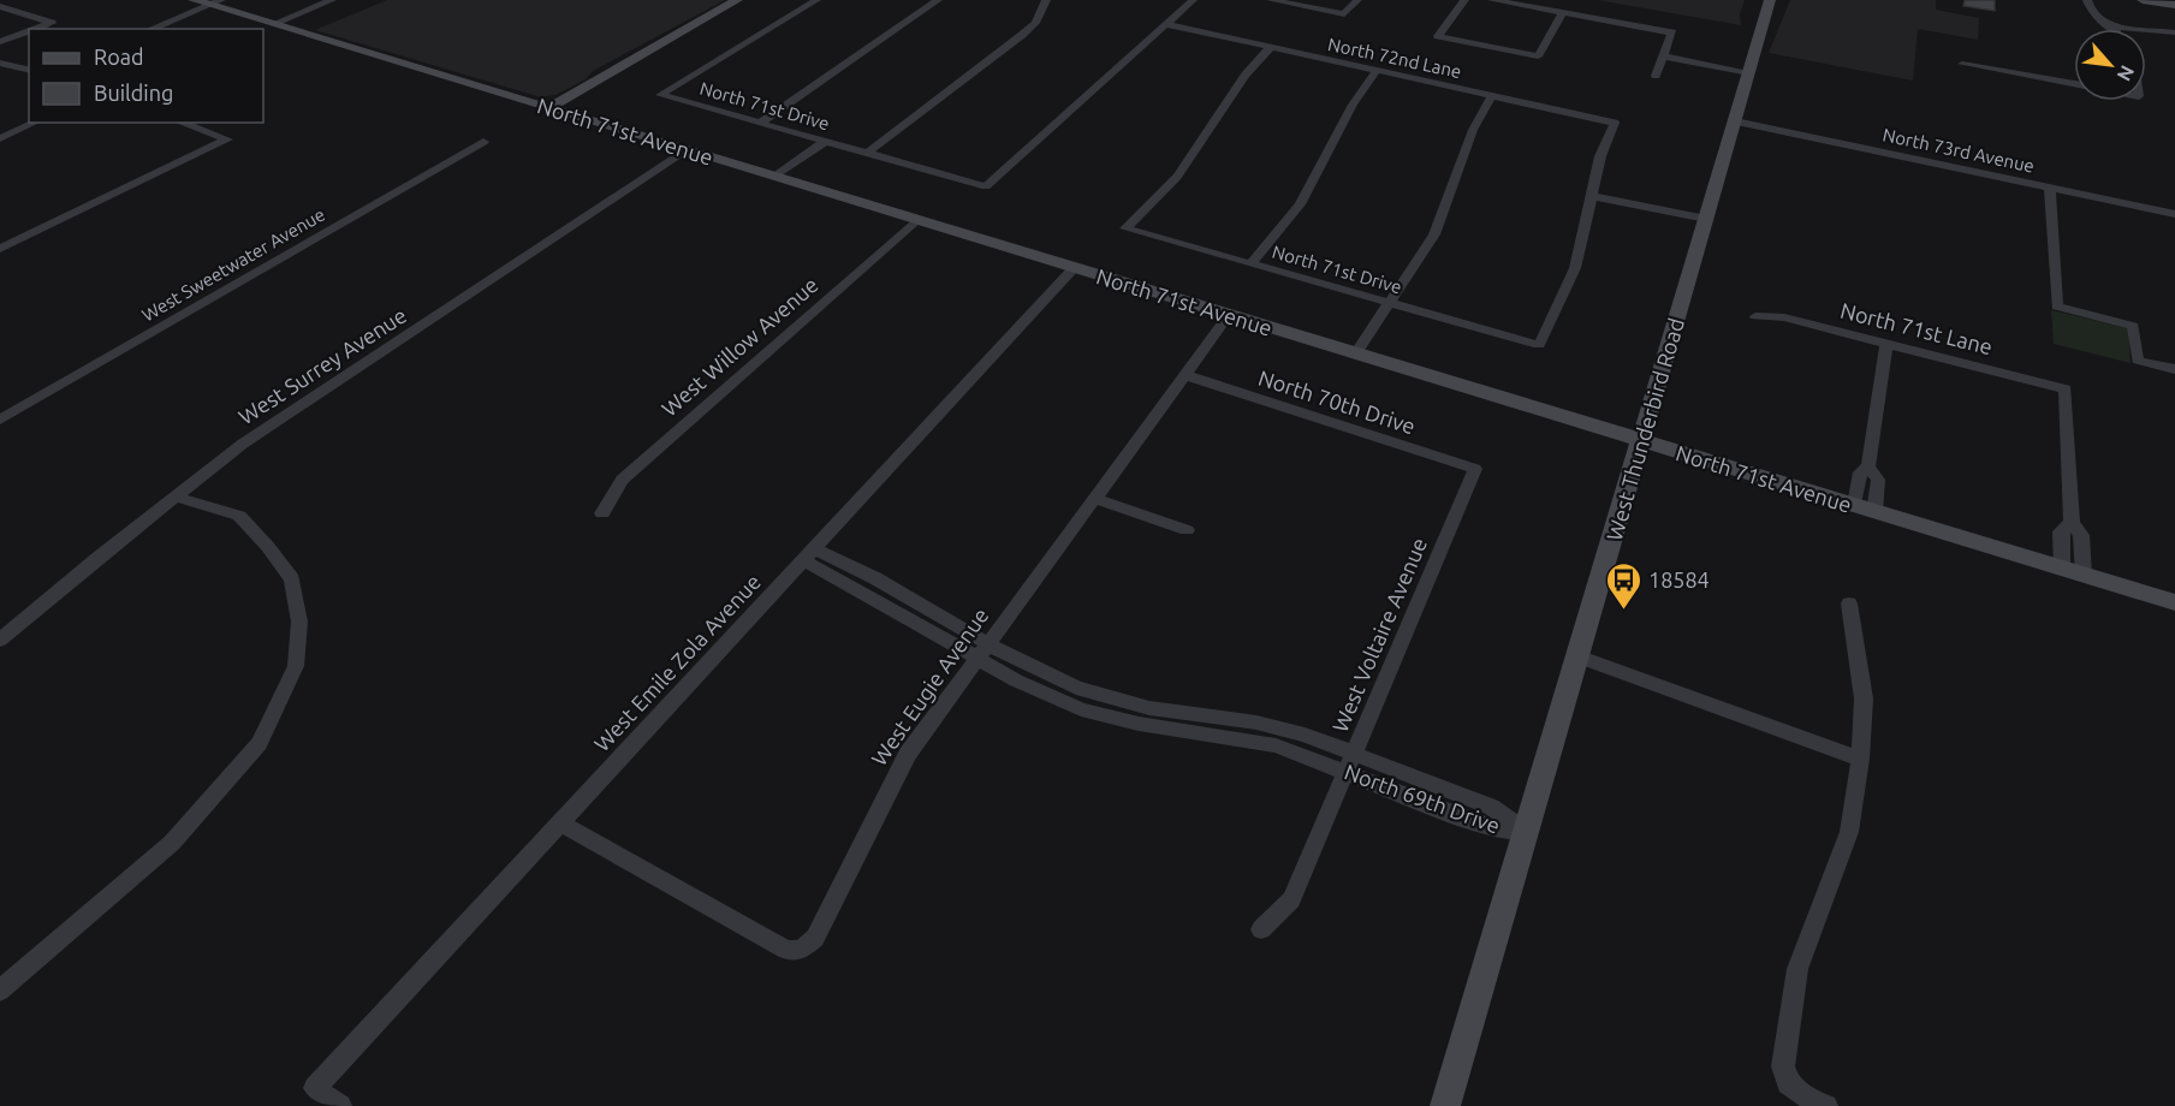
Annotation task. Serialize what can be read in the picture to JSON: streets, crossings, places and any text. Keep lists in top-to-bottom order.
{
  "streets": {
    "street": [
      "North 72nd Lane",
      "North 71st Drive",
      "North 71st Avenue",
      "North 73rd Avenue",
      "West Sweetwater Avenue",
      "North 71st Lane",
      "West Willow Avenue",
      "West Surrey Avenue",
      "North 70th Drive",
      "West Thunderbird Road",
      "West Voltaire Avenue",
      "West Emile Zola Avenue",
      "West Eugie Avenue",
      "North 69th Drive"
    ]
  },
  "crossings": [
    ["North 72nd Lane", "North 71st Drive"],
    ["North 71st Avenue", "West Willow Avenue"],
    ["North 71st Avenue", "West Surrey Avenue"],
    ["North 71st Avenue", "West Thunderbird Road"],
    ["North 71st Avenue", "West Emile Zola Avenue"],
    ["North 71st Avenue", "West Eugie Avenue"],
    ["North 73rd Avenue", "West Thunderbird Road"],
    ["North 70th Drive", "West Voltaire Avenue"],
    ["North 70th Drive", "West Eugie Avenue"],
    ["West Thunderbird Road", "North 69th Drive"],
    ["West Voltaire Avenue", "North 69th Drive"],
    ["West Emile Zola Avenue", "West Eugie Avenue"],
    ["West Emile Zola Avenue", "North 69th Drive"],
    ["West Eugie Avenue", "North 69th Drive"]
  ],
  "places": {
    "bus stop": ["18584"]
  },
  "legend": ["Road", "Building"],
  "north": "bottom right"
}
